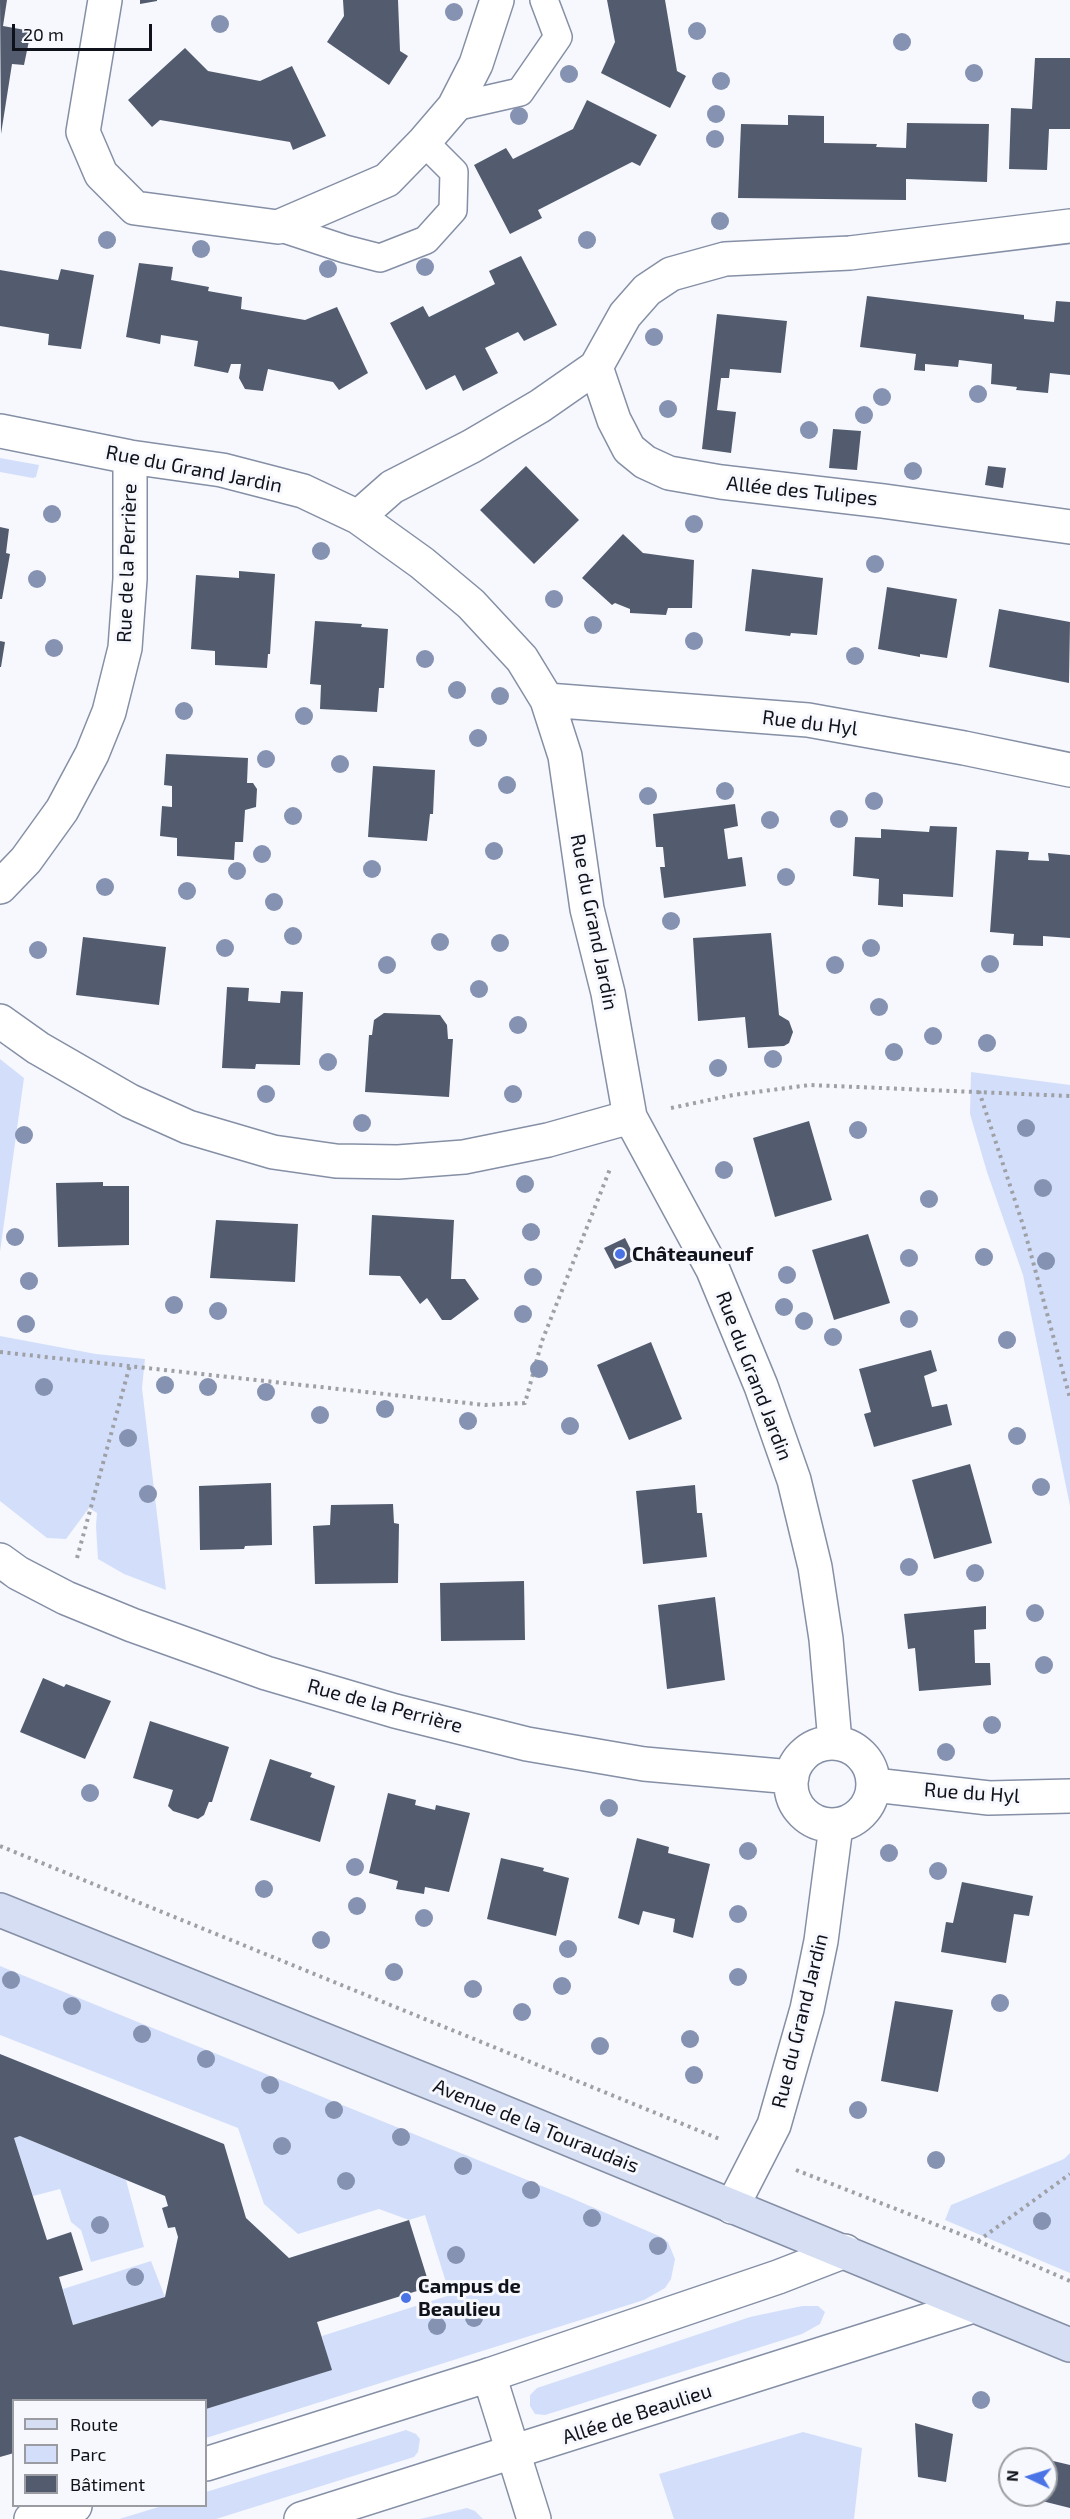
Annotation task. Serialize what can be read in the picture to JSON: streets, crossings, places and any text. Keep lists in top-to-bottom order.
{
  "streets": {
    "main road": ["Avenue de la Touraudais"],
    "street": [
      "Rue du Grand Jardin",
      "Allée des Tulipes",
      "Rue de la Perrière",
      "Rue du Hyl",
      "Allée de Beaulieu"
    ]
  },
  "crossings": [
    ["Rue du Grand Jardin", "Rue de la Perrière"],
    ["Rue du Grand Jardin", "Rue du Hyl"],
    ["Rue du Grand Jardin", "Avenue de la Touraudais"],
    ["Rue de la Perrière", "Rue du Hyl"],
    ["Avenue de la Touraudais", "Allée de Beaulieu"]
  ],
  "places": ["Châteauneuf", "Campus de Beaulieu"],
  "legend": ["Route", "Parc", "Bâtiment"],
  "scale_bar": "20 m",
  "north": "left"
}
